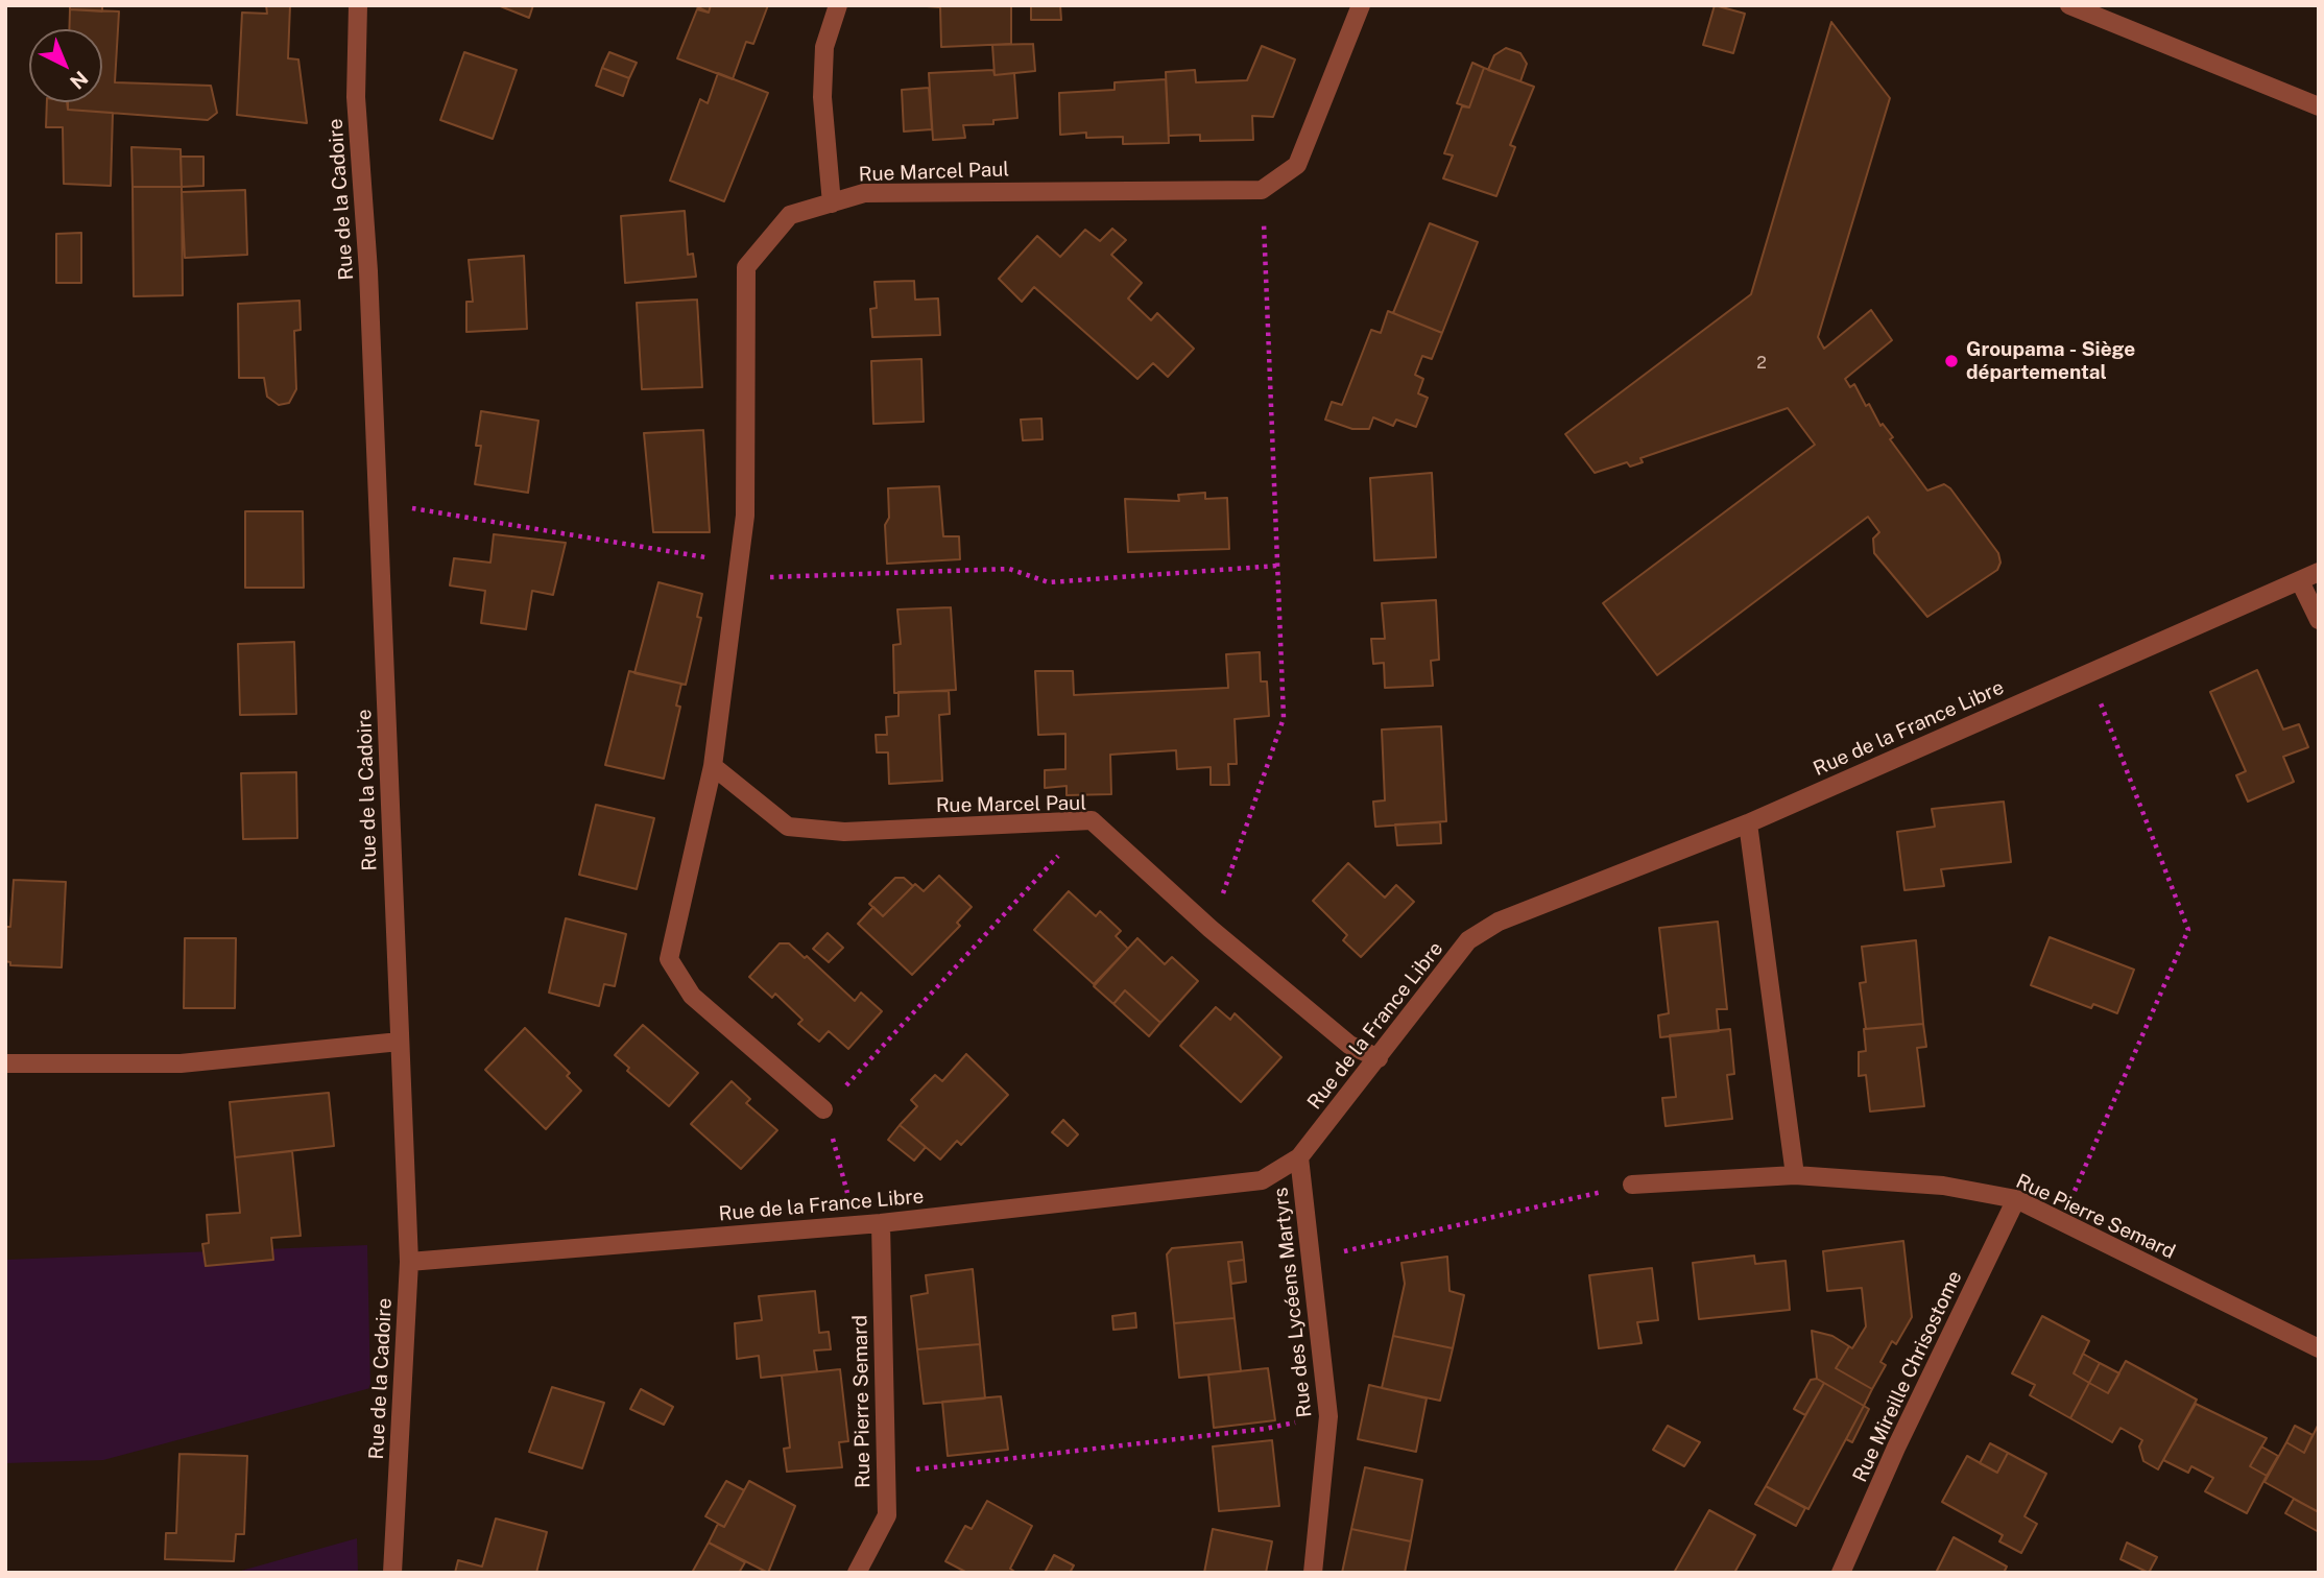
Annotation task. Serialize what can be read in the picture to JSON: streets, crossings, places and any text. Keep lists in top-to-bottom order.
{
  "streets": {
    "street": [
      "Rue Marcel Paul",
      "Rue de la Cadoire",
      "Rue de la France Libre",
      "Rue Pierre Semard",
      "Rue des Lycéens Martyrs",
      "Rue Mireille Chrisostome"
    ]
  },
  "crossings": [
    ["Rue Marcel Paul", "Rue de la France Libre"],
    ["Rue de la Cadoire", "Rue de la France Libre"],
    ["Rue de la France Libre", "Rue Pierre Semard"],
    ["Rue de la France Libre", "Rue des Lycéens Martyrs"],
    ["Rue Pierre Semard", "Rue Mireille Chrisostome"]
  ],
  "places": ["Groupama - Siège départemental"],
  "house_numbers": ["2"],
  "north": "bottom right"
}
